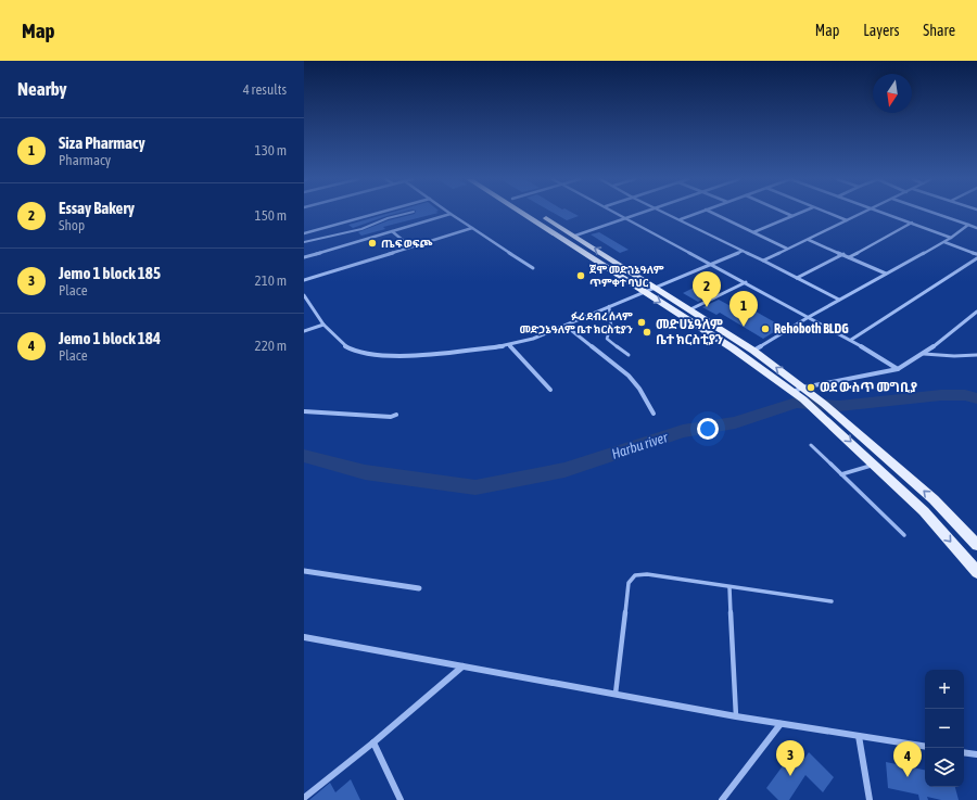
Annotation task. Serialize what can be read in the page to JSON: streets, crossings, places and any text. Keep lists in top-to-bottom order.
{
  "water": ["Harbu river"],
  "places": [
    "ጤፍ ወፍጮ",
    "ጀሞ መድኀኔዓለም ጥምቀተ ባህር",
    "ፉሪ ደብረ ሰላም መድኃኔዓለም ቤተ ክርስቲያን",
    "Rehoboth BLDG",
    "መድሀኔዓለም ቤተ ክርስቲያን",
    "ወደ ውስጥ መግቢያ"
  ],
  "north": "bottom",
  "page": {
    "header": "Map",
    "nav": ["Map", "Layers", "Share"],
    "heading": ["Nearby", "4 results"],
    "list": [
      {
        "mark": "1",
        "name": "Siza Pharmacy",
        "note": "Pharmacy",
        "value": "130 m"
      },
      {
        "mark": "2",
        "name": "Essay Bakery",
        "note": "Shop",
        "value": "150 m"
      },
      {
        "mark": "3",
        "name": "Jemo 1 block 185",
        "note": "Place",
        "value": "210 m"
      },
      {
        "mark": "4",
        "name": "Jemo 1 block 184",
        "note": "Place",
        "value": "220 m"
      }
    ],
    "pins": [
      "2",
      "1",
      "3",
      "4"
    ],
    "map_buttons": ["+", "−"]
  }
}
